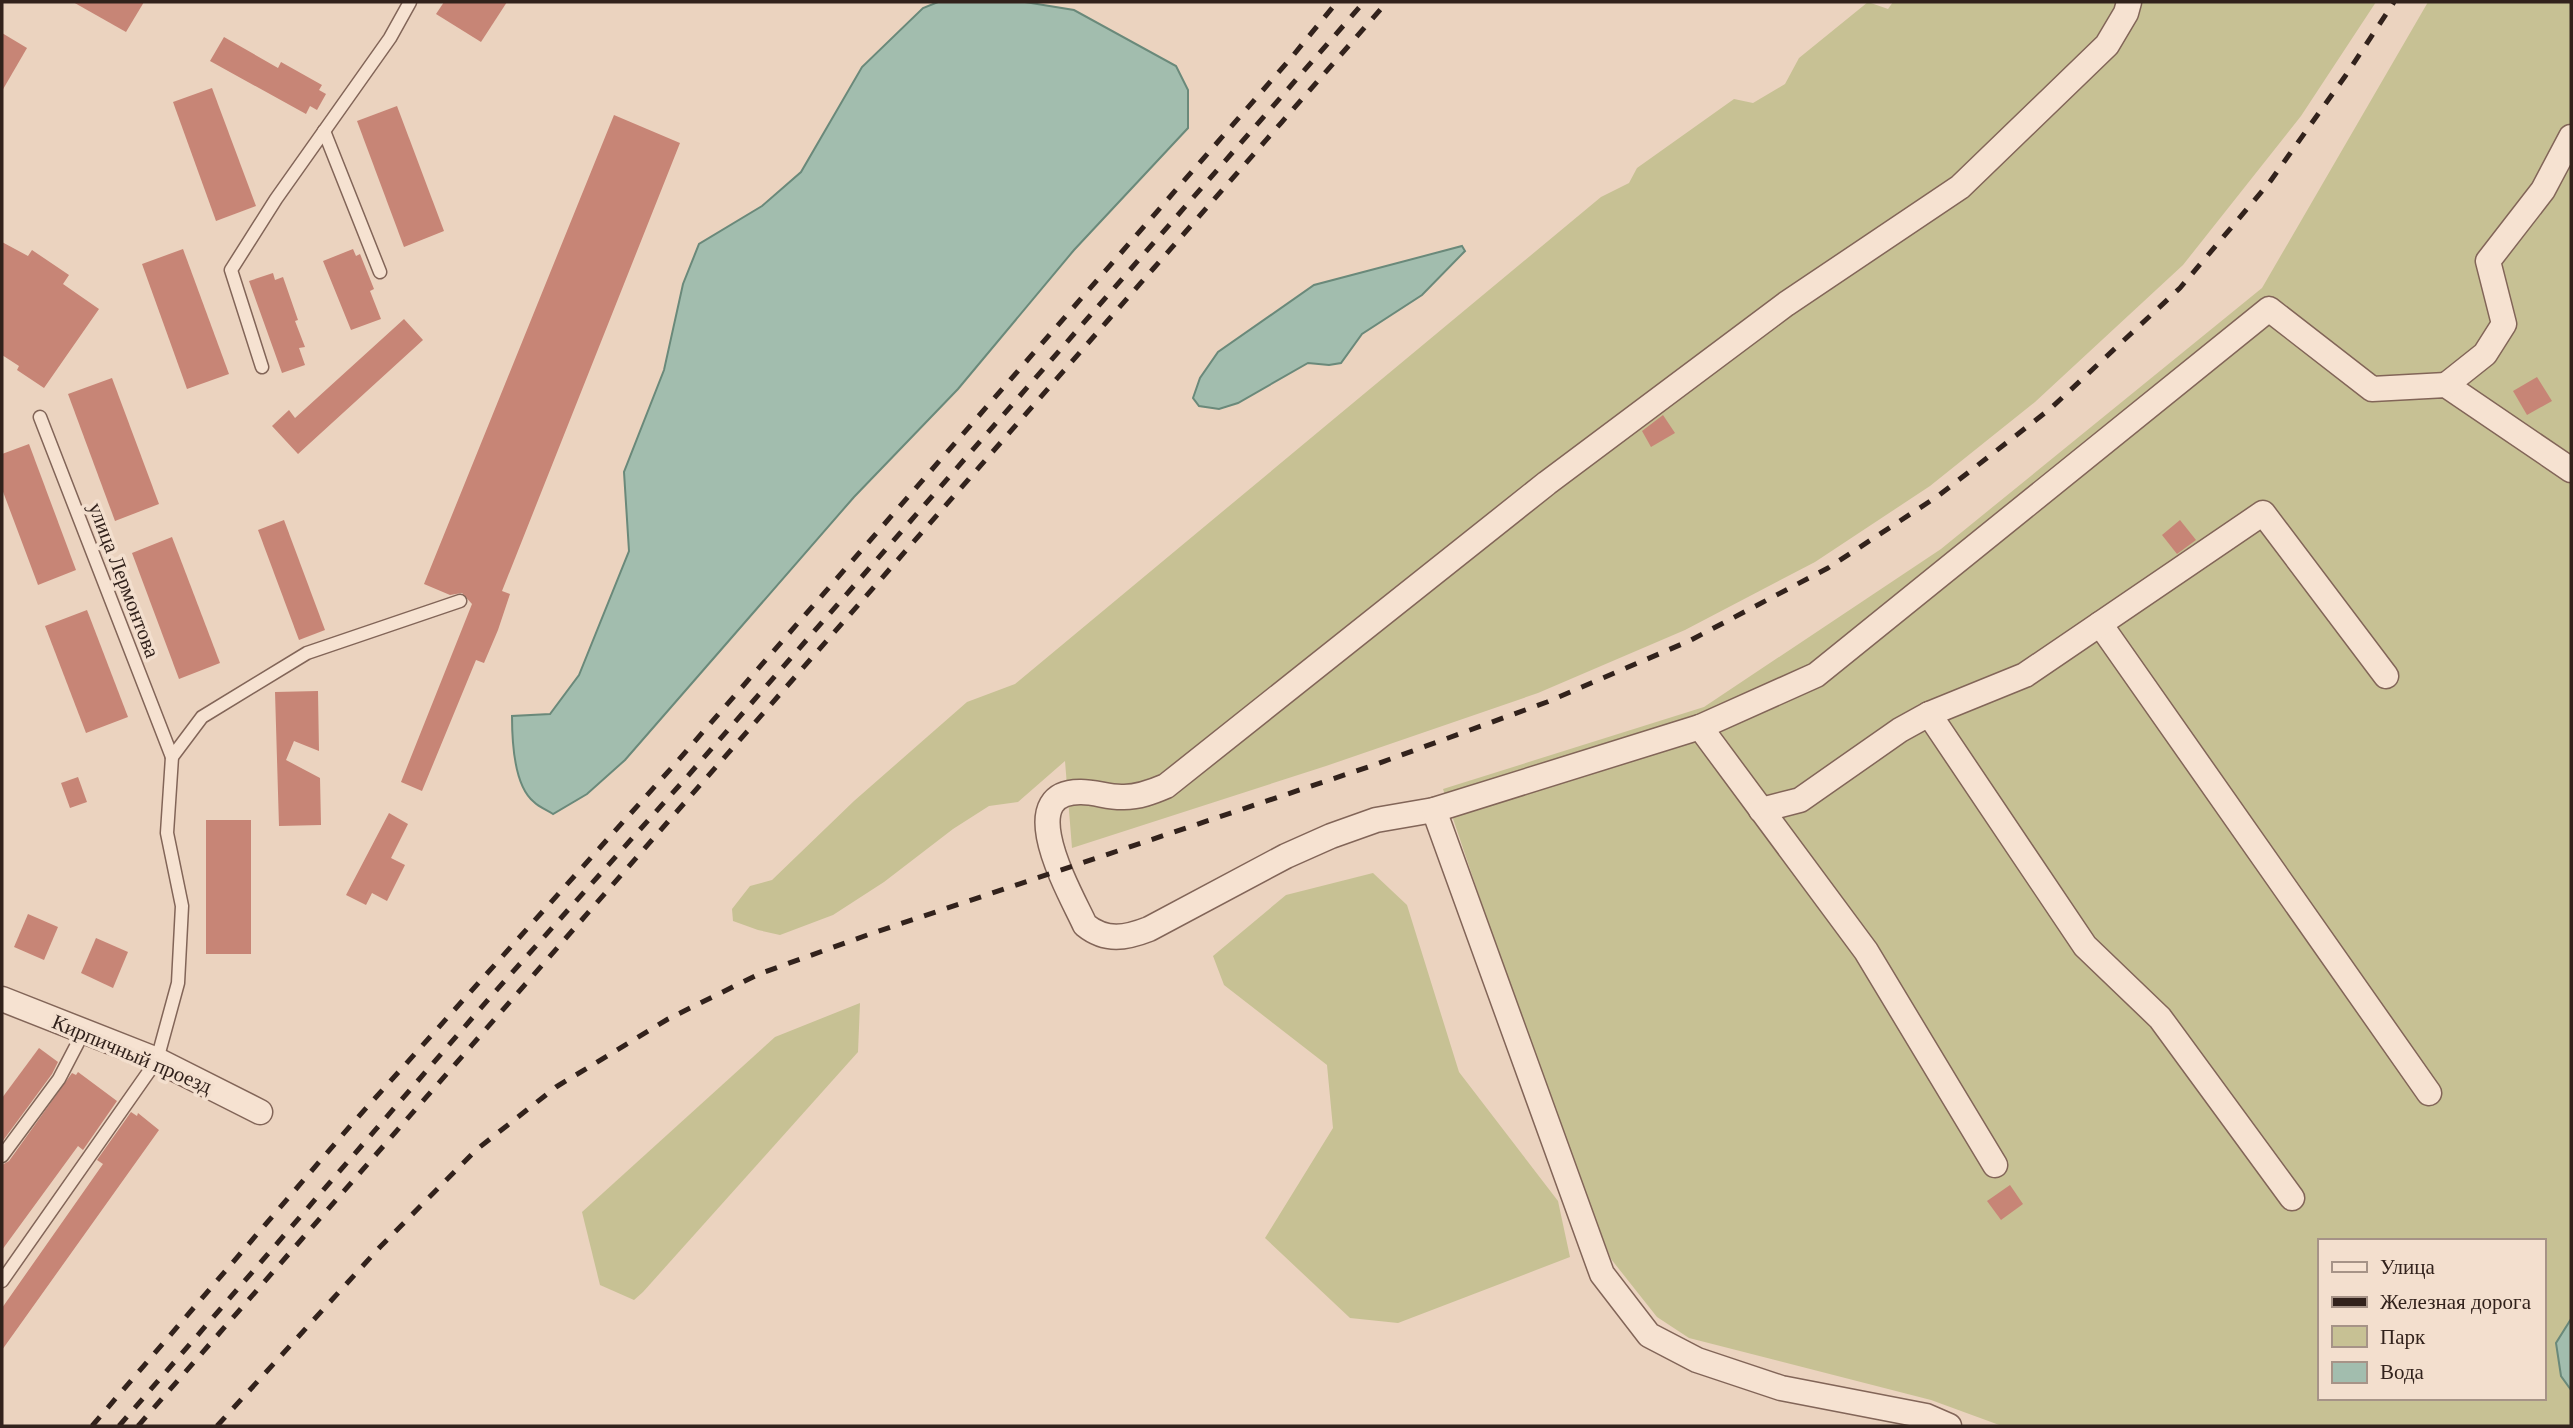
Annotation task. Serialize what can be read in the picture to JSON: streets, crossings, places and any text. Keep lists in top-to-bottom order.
{
  "streets": {
    "street": ["Кирпичный проезд"],
    "lane": ["улица Лермонтова"]
  },
  "legend": [
    "Улица",
    "Железная дорога",
    "Парк",
    "Вода"
  ]
}
